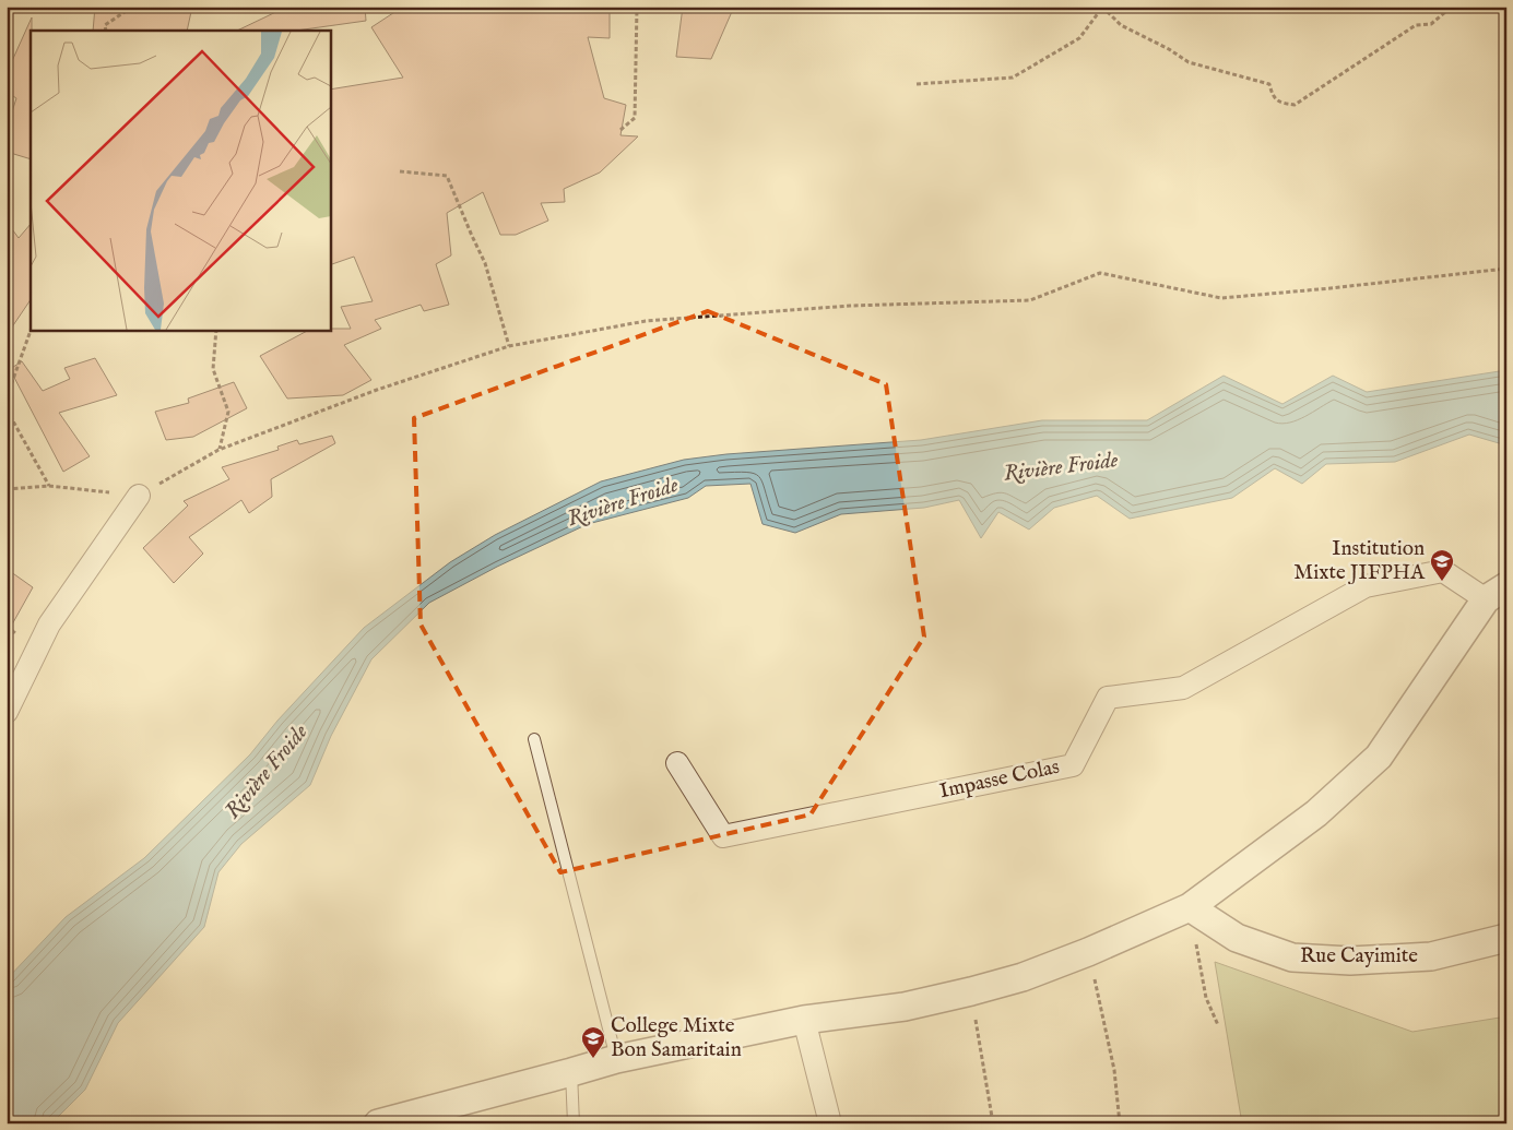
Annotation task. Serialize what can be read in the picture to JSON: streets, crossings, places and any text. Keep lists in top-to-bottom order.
{
  "streets": {
    "street": ["Impasse Colas", "Rue Cayimite"]
  },
  "water": ["Rivière Froide"],
  "places": {
    "school or university": ["Institution Mixte JIFPHA", "College Mixte Bon Samaritain"]
  }
}
